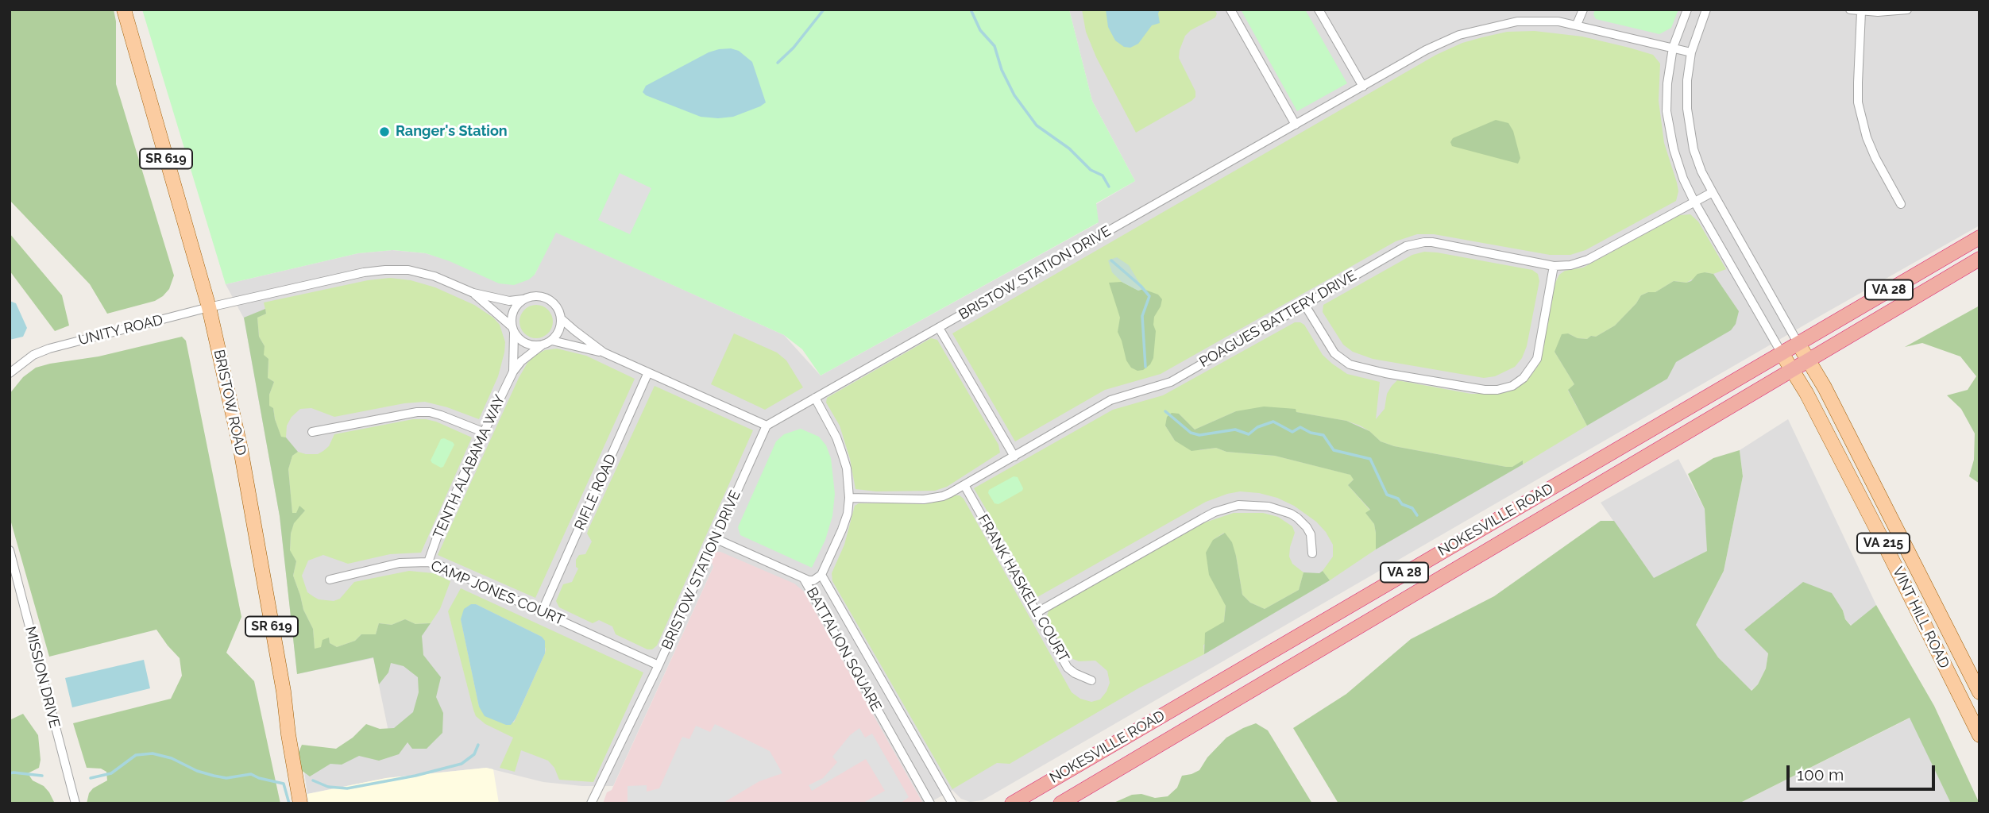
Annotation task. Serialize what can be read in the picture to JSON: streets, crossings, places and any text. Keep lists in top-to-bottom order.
{
  "streets": {
    "highway": ["VA 28", "NOKESVILLE ROAD"],
    "main road": [
      "SR 619",
      "BRISTOW ROAD",
      "VA 215",
      "VINT HILL ROAD"
    ],
    "street": [
      "BRISTOW STATION DRIVE",
      "POAGUES BATTERY DRIVE",
      "UNITY ROAD",
      "TENTH ALABAMA WAY",
      "RIFLE ROAD",
      "FRANK HASKELL COURT",
      "CAMP JONES COURT",
      "BATTALION SQUARE",
      "MISSION DRIVE"
    ]
  },
  "crossings": [
    ["BRISTOW STATION DRIVE", "CAMP JONES COURT"],
    ["BRISTOW STATION DRIVE", "BATTALION SQUARE"],
    ["POAGUES BATTERY DRIVE", "FRANK HASKELL COURT"],
    ["UNITY ROAD", "BRISTOW ROAD"],
    ["TENTH ALABAMA WAY", "CAMP JONES COURT"],
    ["RIFLE ROAD", "CAMP JONES COURT"],
    ["NOKESVILLE ROAD", "VINT HILL ROAD"]
  ],
  "places": ["Ranger's Station"],
  "scale_bar": "100 m"
}
